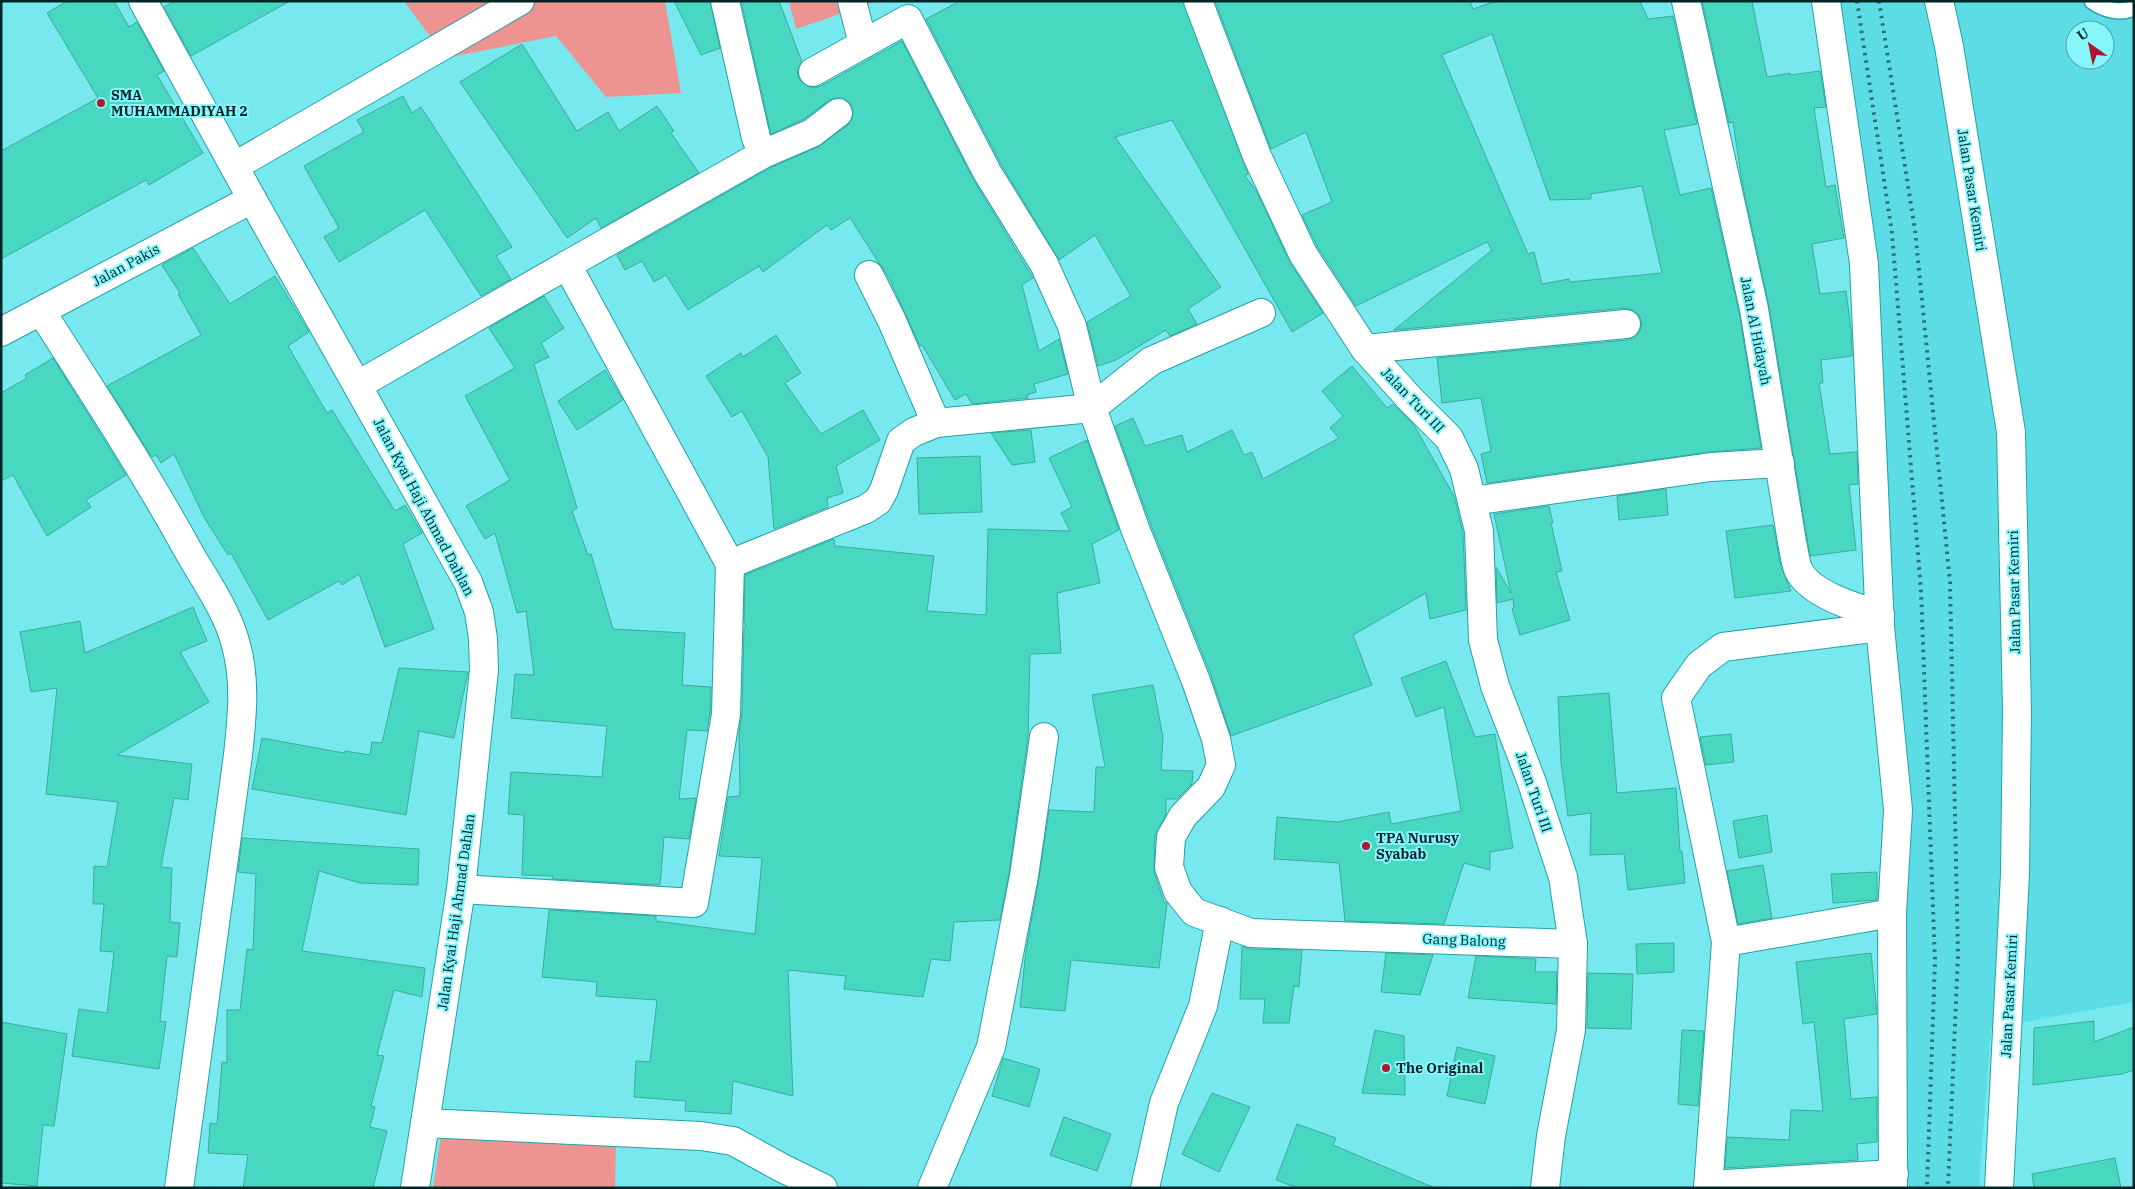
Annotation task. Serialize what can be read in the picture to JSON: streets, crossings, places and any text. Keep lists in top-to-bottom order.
{
  "streets": {
    "street": [
      "Jalan Pasar Kemiri",
      "Jalan Pakis",
      "Jalan Al Hidayah",
      "Jalan Turi III",
      "Jalan Kyai Haji Ahmad Dahlan",
      "Gang Balong"
    ]
  },
  "crossings": [
    ["Jalan Pakis", "Jalan Kyai Haji Ahmad Dahlan"],
    ["Jalan Turi III", "Gang Balong"]
  ],
  "places": ["SMA MUHAMMADIYAH 2", "TPA Nurusy Syabab", "The Original"],
  "north": "top left"
}
